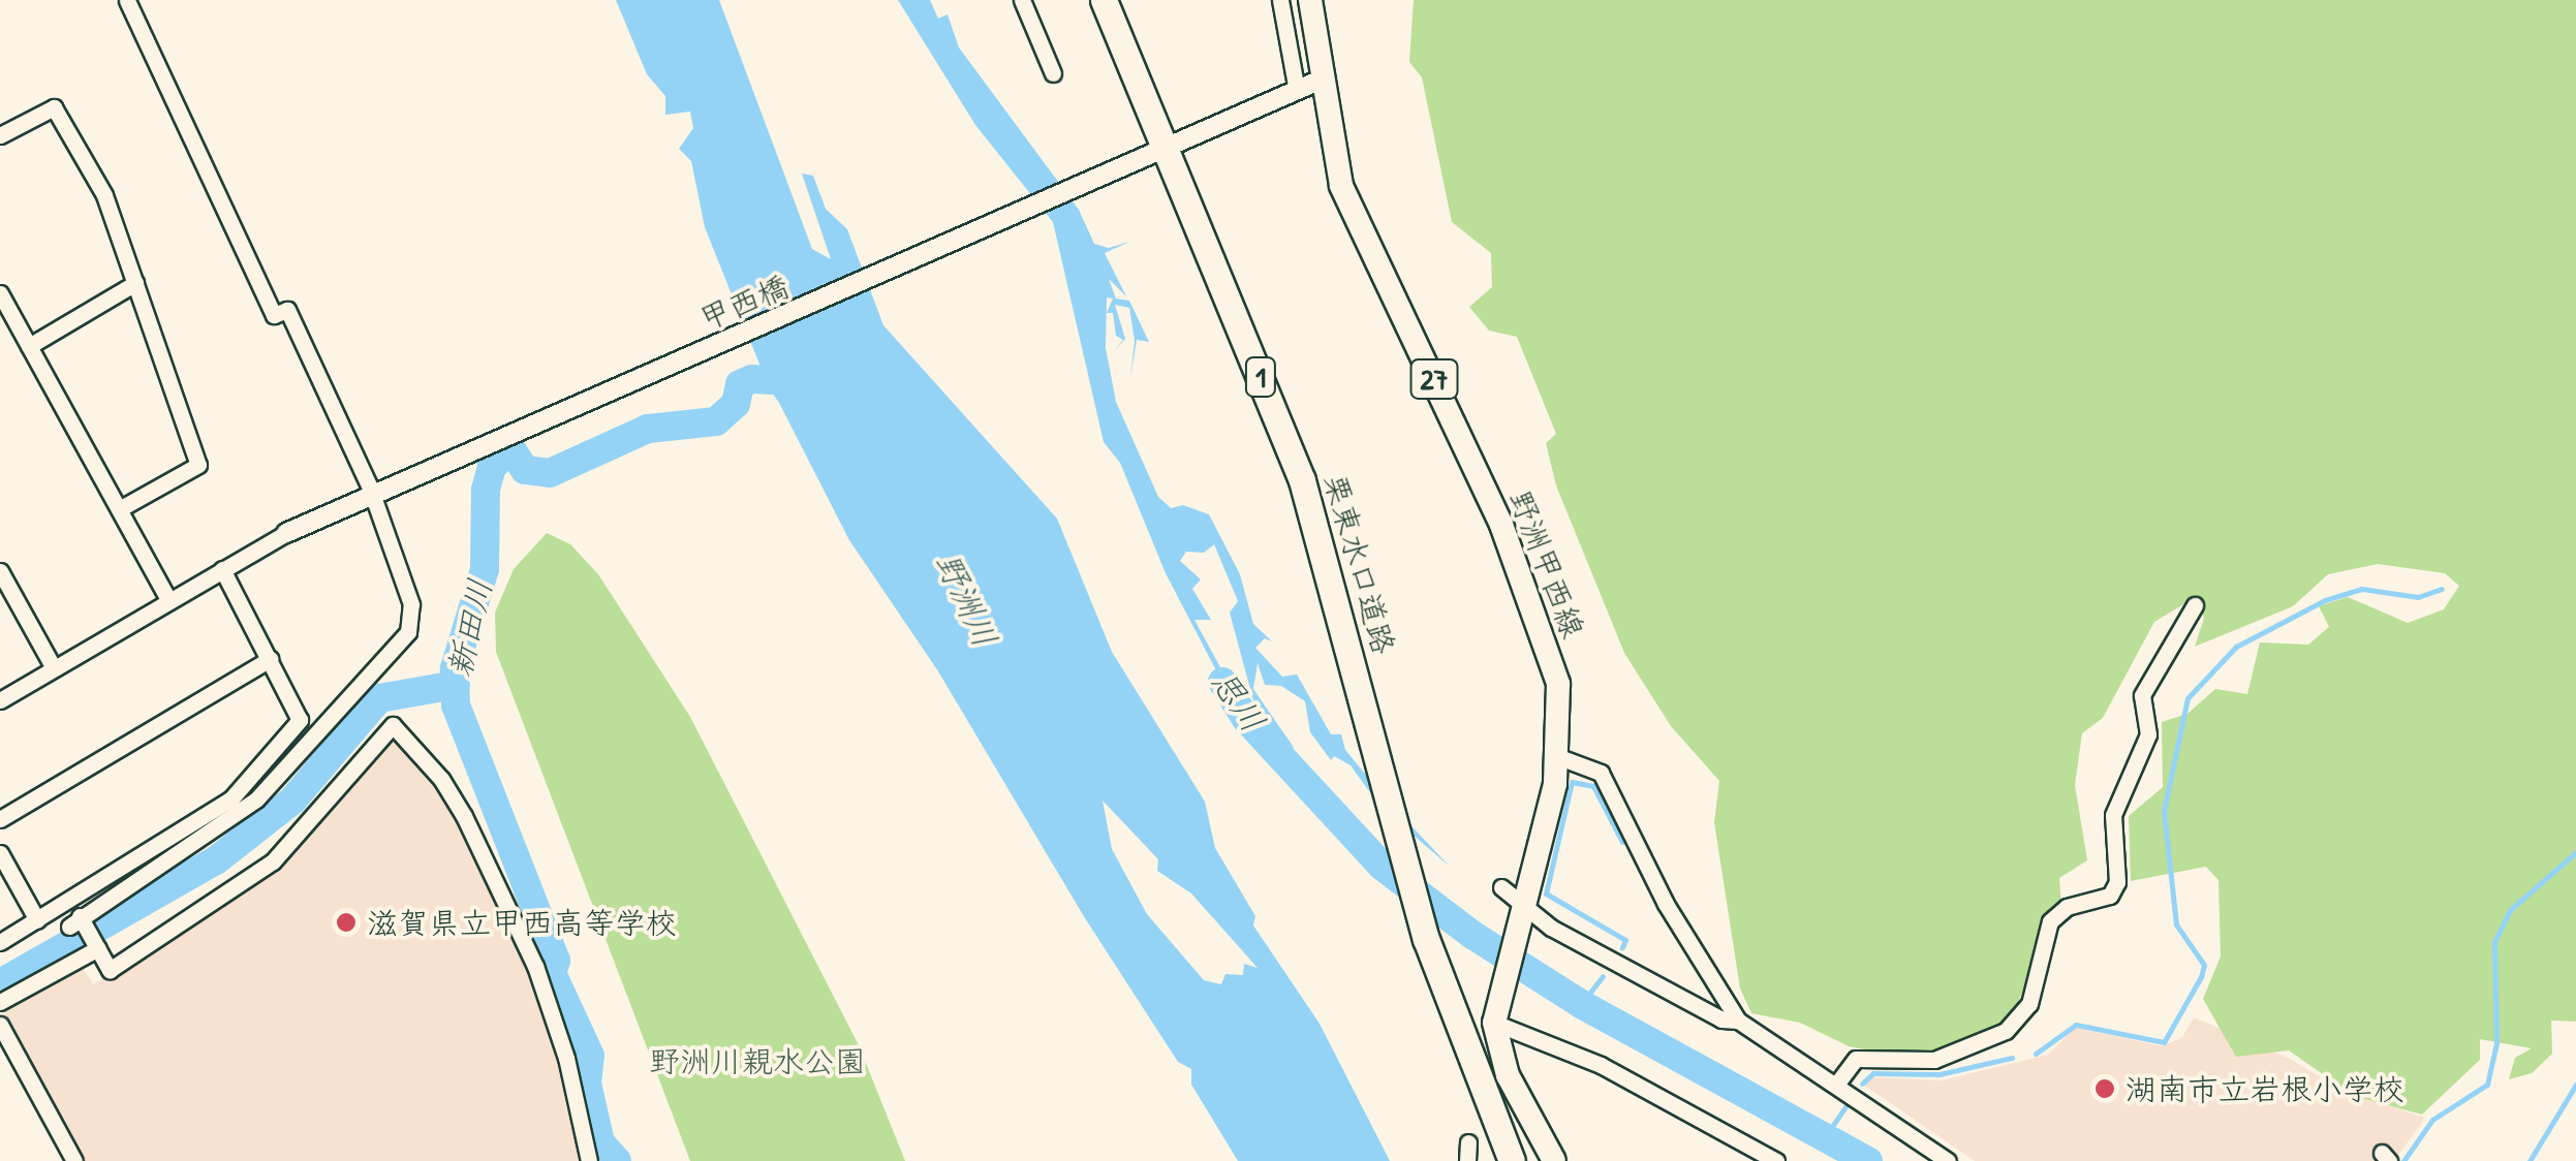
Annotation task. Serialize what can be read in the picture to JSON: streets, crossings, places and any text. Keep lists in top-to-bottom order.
{
  "streets": {
    "highway": ["1", "栗東水口道路"],
    "main road": ["27", "野洲甲西線"],
    "street": ["甲西橋"]
  },
  "crossings": [
    ["甲西橋", "栗東水口道路"],
    ["甲西橋", "野洲甲西線"]
  ],
  "water": ["野洲川", "新田川", "思川"],
  "parks": ["野洲川親水公園"],
  "places": ["滋賀県立甲西高等学校", "湖南市立岩根小学校"]
}
